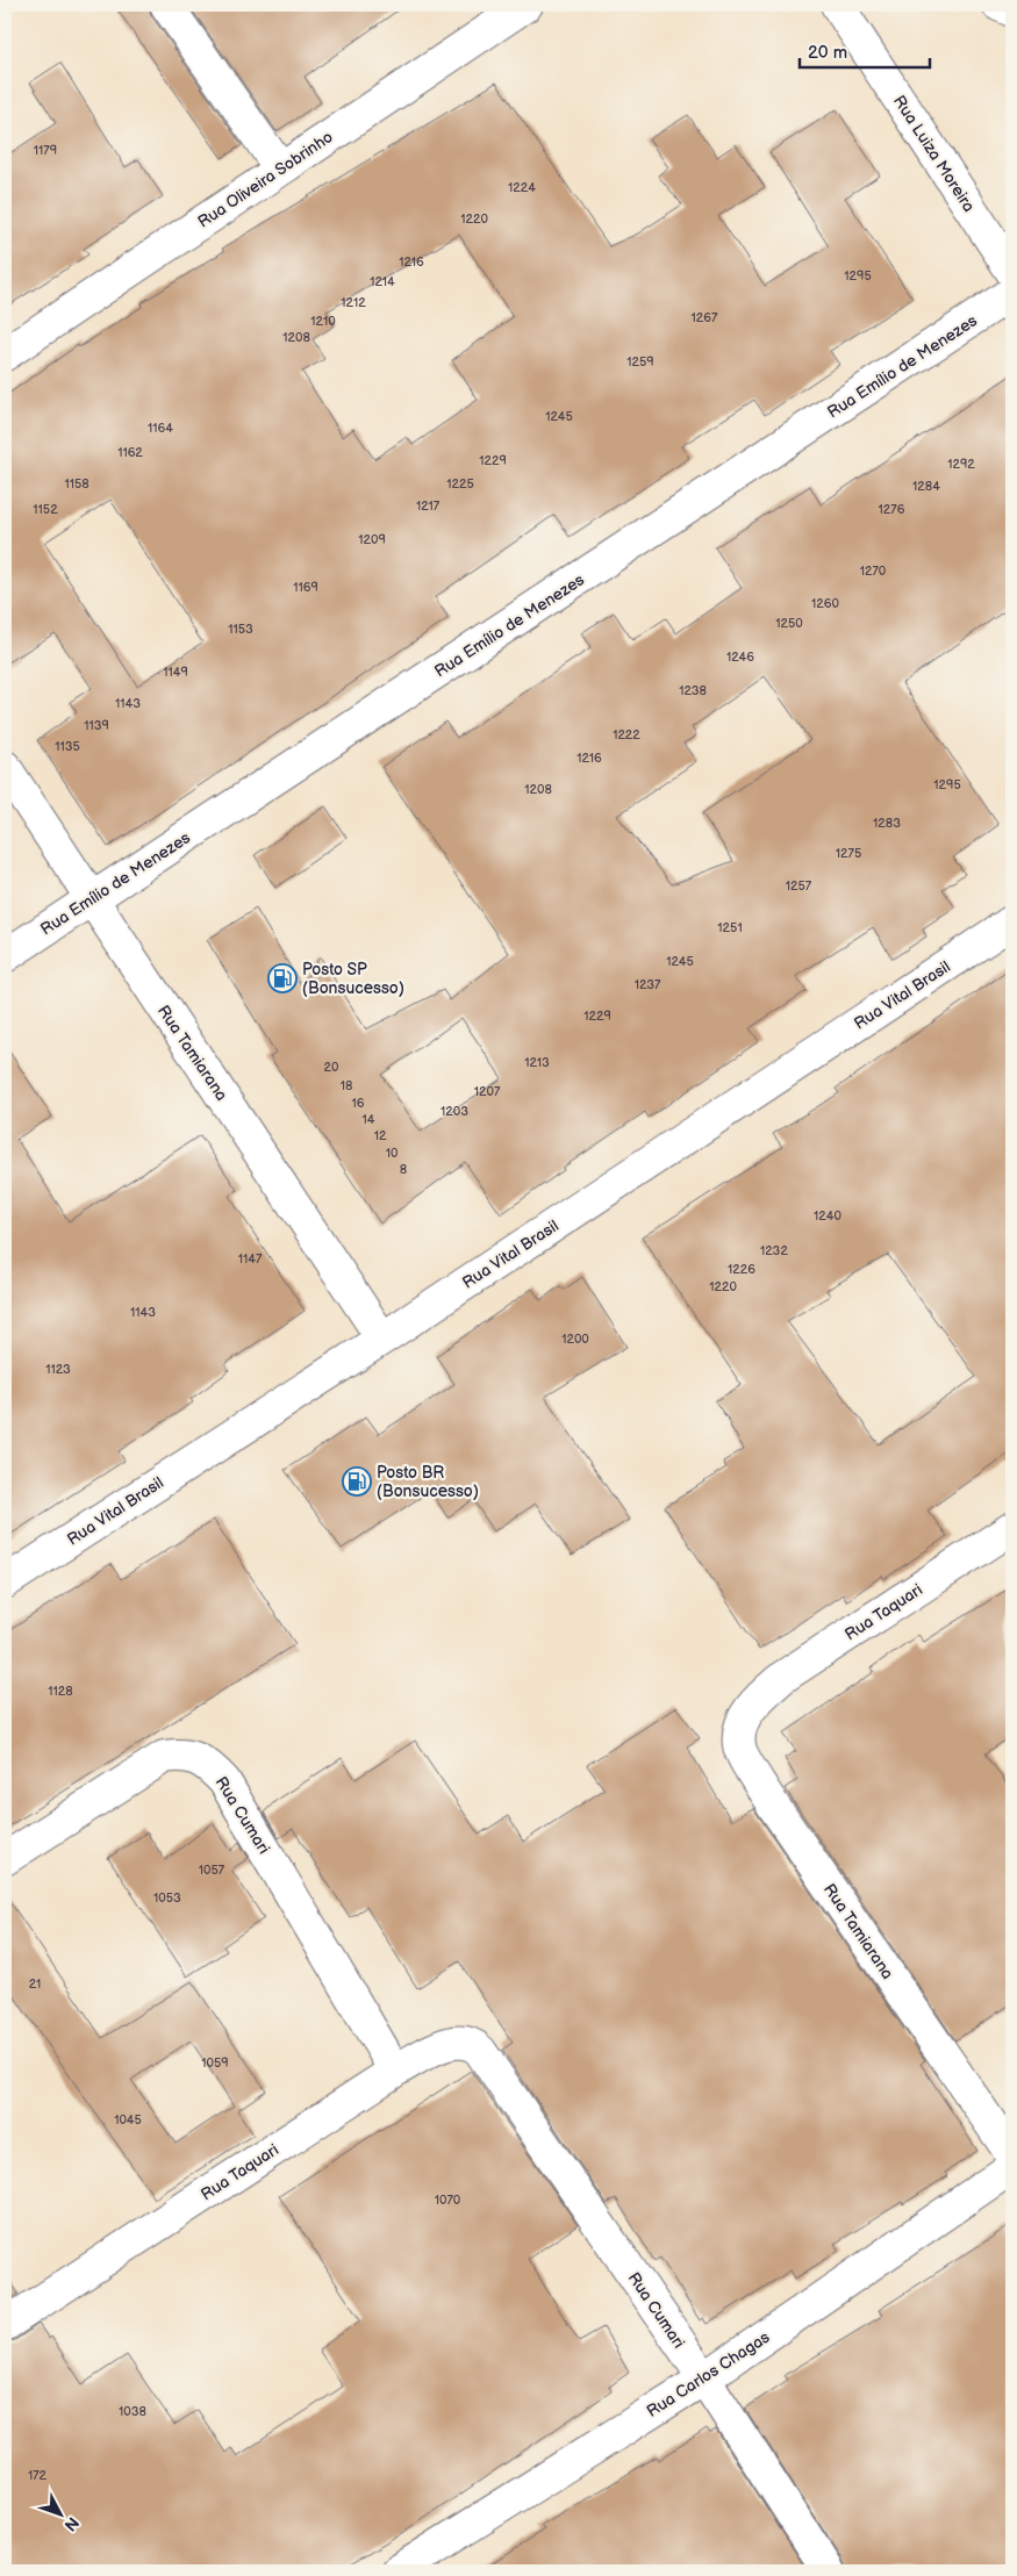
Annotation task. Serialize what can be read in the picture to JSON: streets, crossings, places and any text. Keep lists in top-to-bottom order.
{
  "streets": {
    "street": [
      "Rua Luiza Moreira",
      "Rua Oliveira Sobrinho",
      "Rua Emílio de Menezes",
      "Rua Vital Brasil",
      "Rua Tamiarana",
      "Rua Taquari",
      "Rua Cumari",
      "Rua Carlos Chagas"
    ]
  },
  "crossings": [
    ["Rua Emílio de Menezes", "Rua Tamiarana"],
    ["Rua Vital Brasil", "Rua Tamiarana"],
    ["Rua Tamiarana", "Rua Taquari"],
    ["Rua Taquari", "Rua Cumari"],
    ["Rua Cumari", "Rua Carlos Chagas"]
  ],
  "places": {
    "fuel station": ["Posto SP (Bonsucesso)", "Posto BR (Bonsucesso)"]
  },
  "house_numbers": [
    "1179",
    "1224",
    "1220",
    "1216",
    "1295",
    "1214",
    "1212",
    "1267",
    "1210",
    "1208",
    "1259",
    "1245",
    "1164",
    "1162",
    "1229",
    "1292",
    "1158",
    "1225",
    "1284",
    "1217",
    "1152",
    "1276",
    "1209",
    "1270",
    "1169",
    "1260",
    "1250",
    "1153",
    "1246",
    "1149",
    "1238",
    "1143",
    "1139",
    "1222",
    "1135",
    "1216",
    "1295",
    "1208",
    "1283",
    "1275",
    "1257",
    "1251",
    "1245",
    "1237",
    "1229",
    "1213",
    "20",
    "18",
    "1207",
    "16",
    "1203",
    "14",
    "12",
    "10",
    "8",
    "1240",
    "1232",
    "1147",
    "1226",
    "1220",
    "1143",
    "1200",
    "1123",
    "1128",
    "1057",
    "1053",
    "21",
    "1059",
    "1045",
    "1070",
    "1038",
    "172"
  ],
  "scale_bar": "20 m",
  "north": "bottom right"
}
